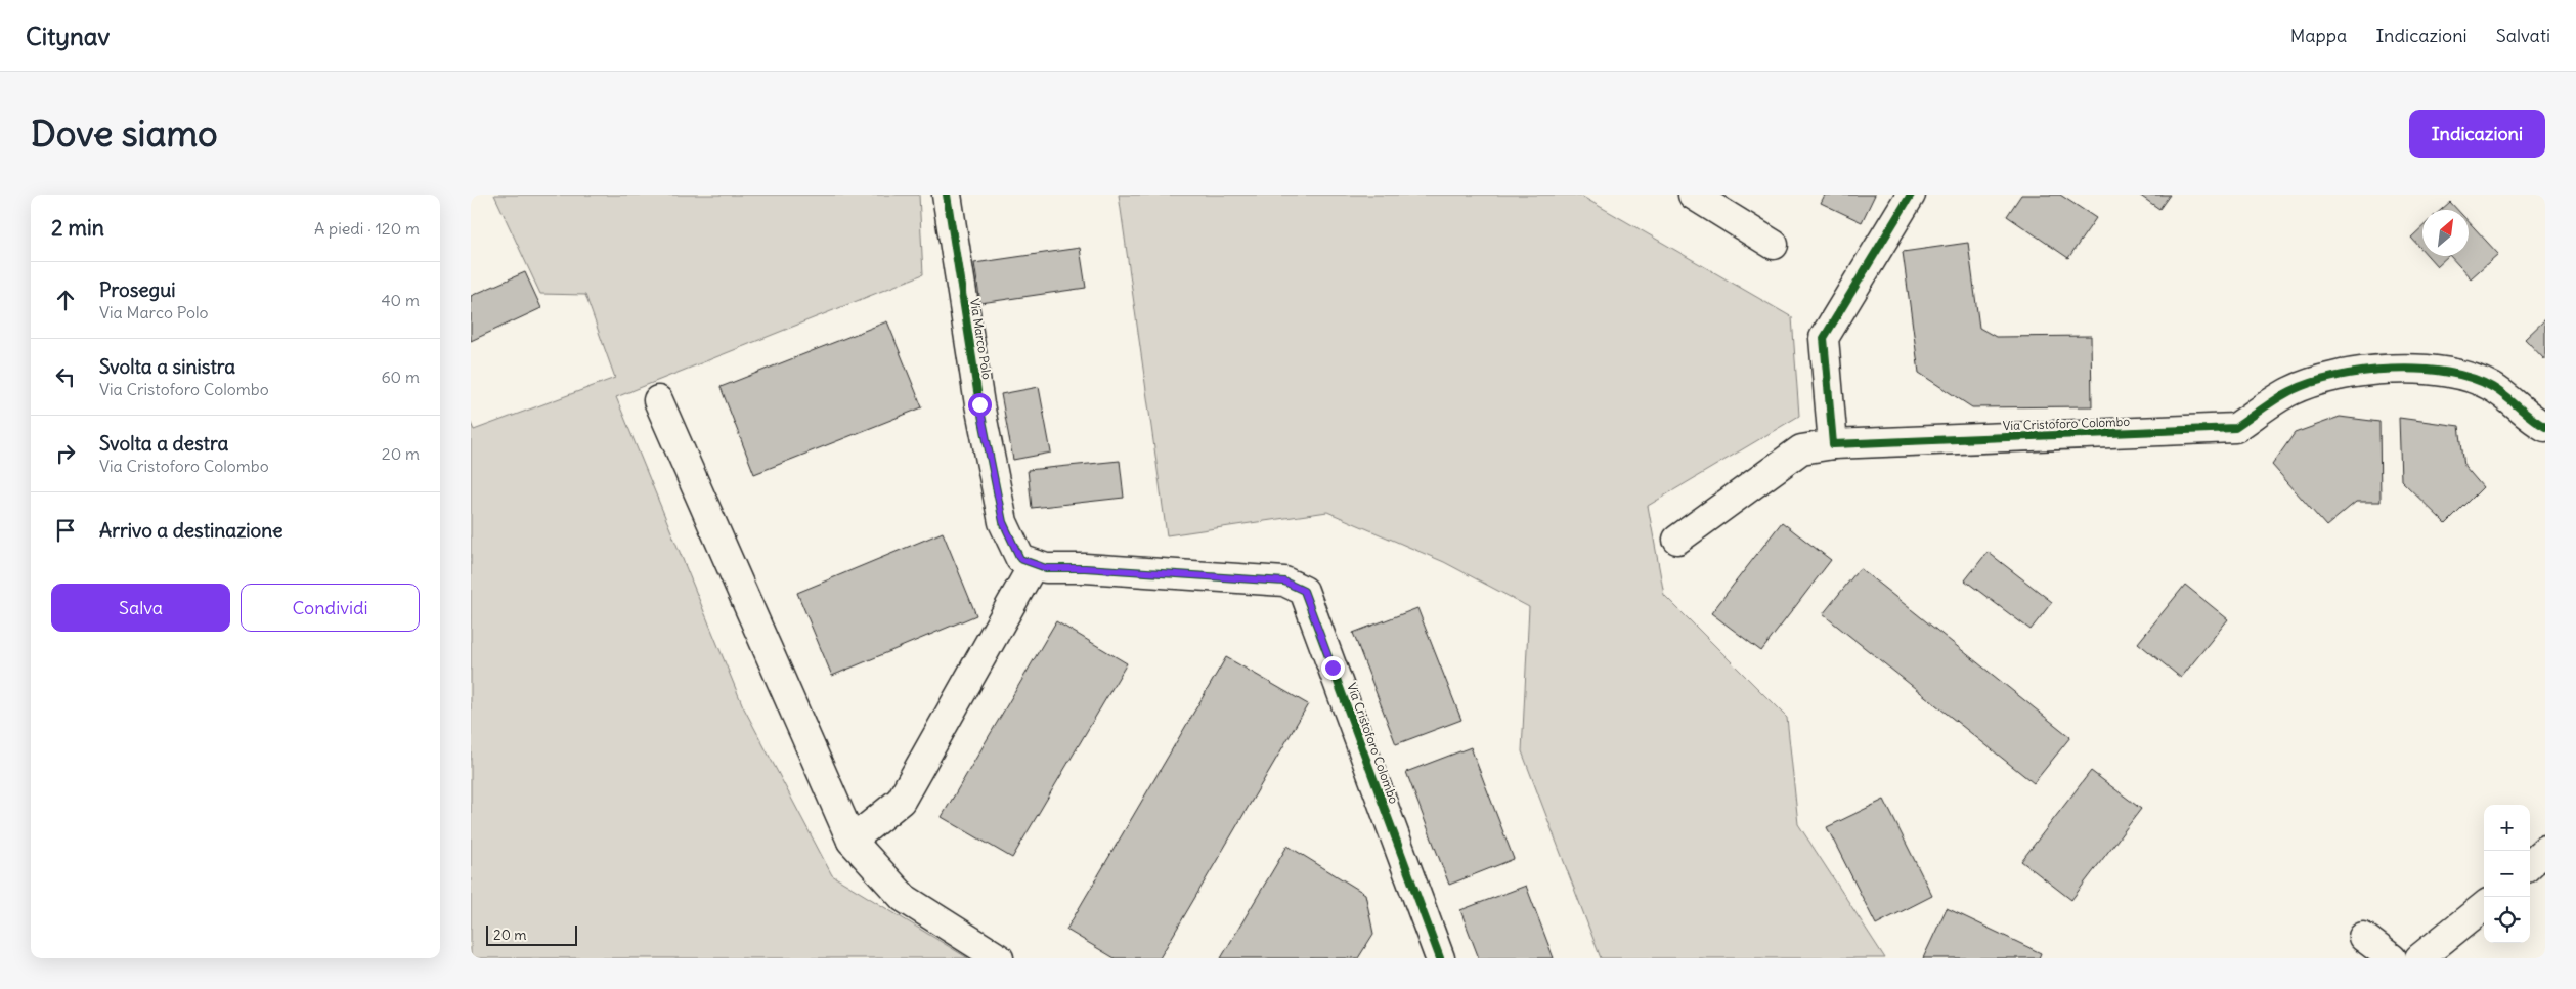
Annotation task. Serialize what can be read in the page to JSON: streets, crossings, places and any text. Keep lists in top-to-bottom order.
{
  "streets": {
    "street": ["Via Marco Polo", "Via Cristoforo Colombo"]
  },
  "crossings": [
    ["Via Marco Polo", "Via Cristoforo Colombo"]
  ],
  "scale_bar": "20 m",
  "north": "top right",
  "page": {
    "header": "Citynav",
    "nav": ["Mappa", "Indicazioni", "Salvati"],
    "buttons": [
      "Indicazioni",
      ["Salva", "Condividi"]
    ],
    "title": "Dove siamo",
    "heading": ["2 min", "A piedi · 120 m"],
    "list": [
      ["Prosegui", "Via Marco Polo", "40 m"],
      ["Svolta a sinistra", "Via Cristoforo Colombo", "60 m"],
      ["Svolta a destra", "Via Cristoforo Colombo", "20 m"],
      "Arrivo a destinazione"
    ],
    "map_buttons": ["+", "−"],
    "scale": "20 m"
  }
}
